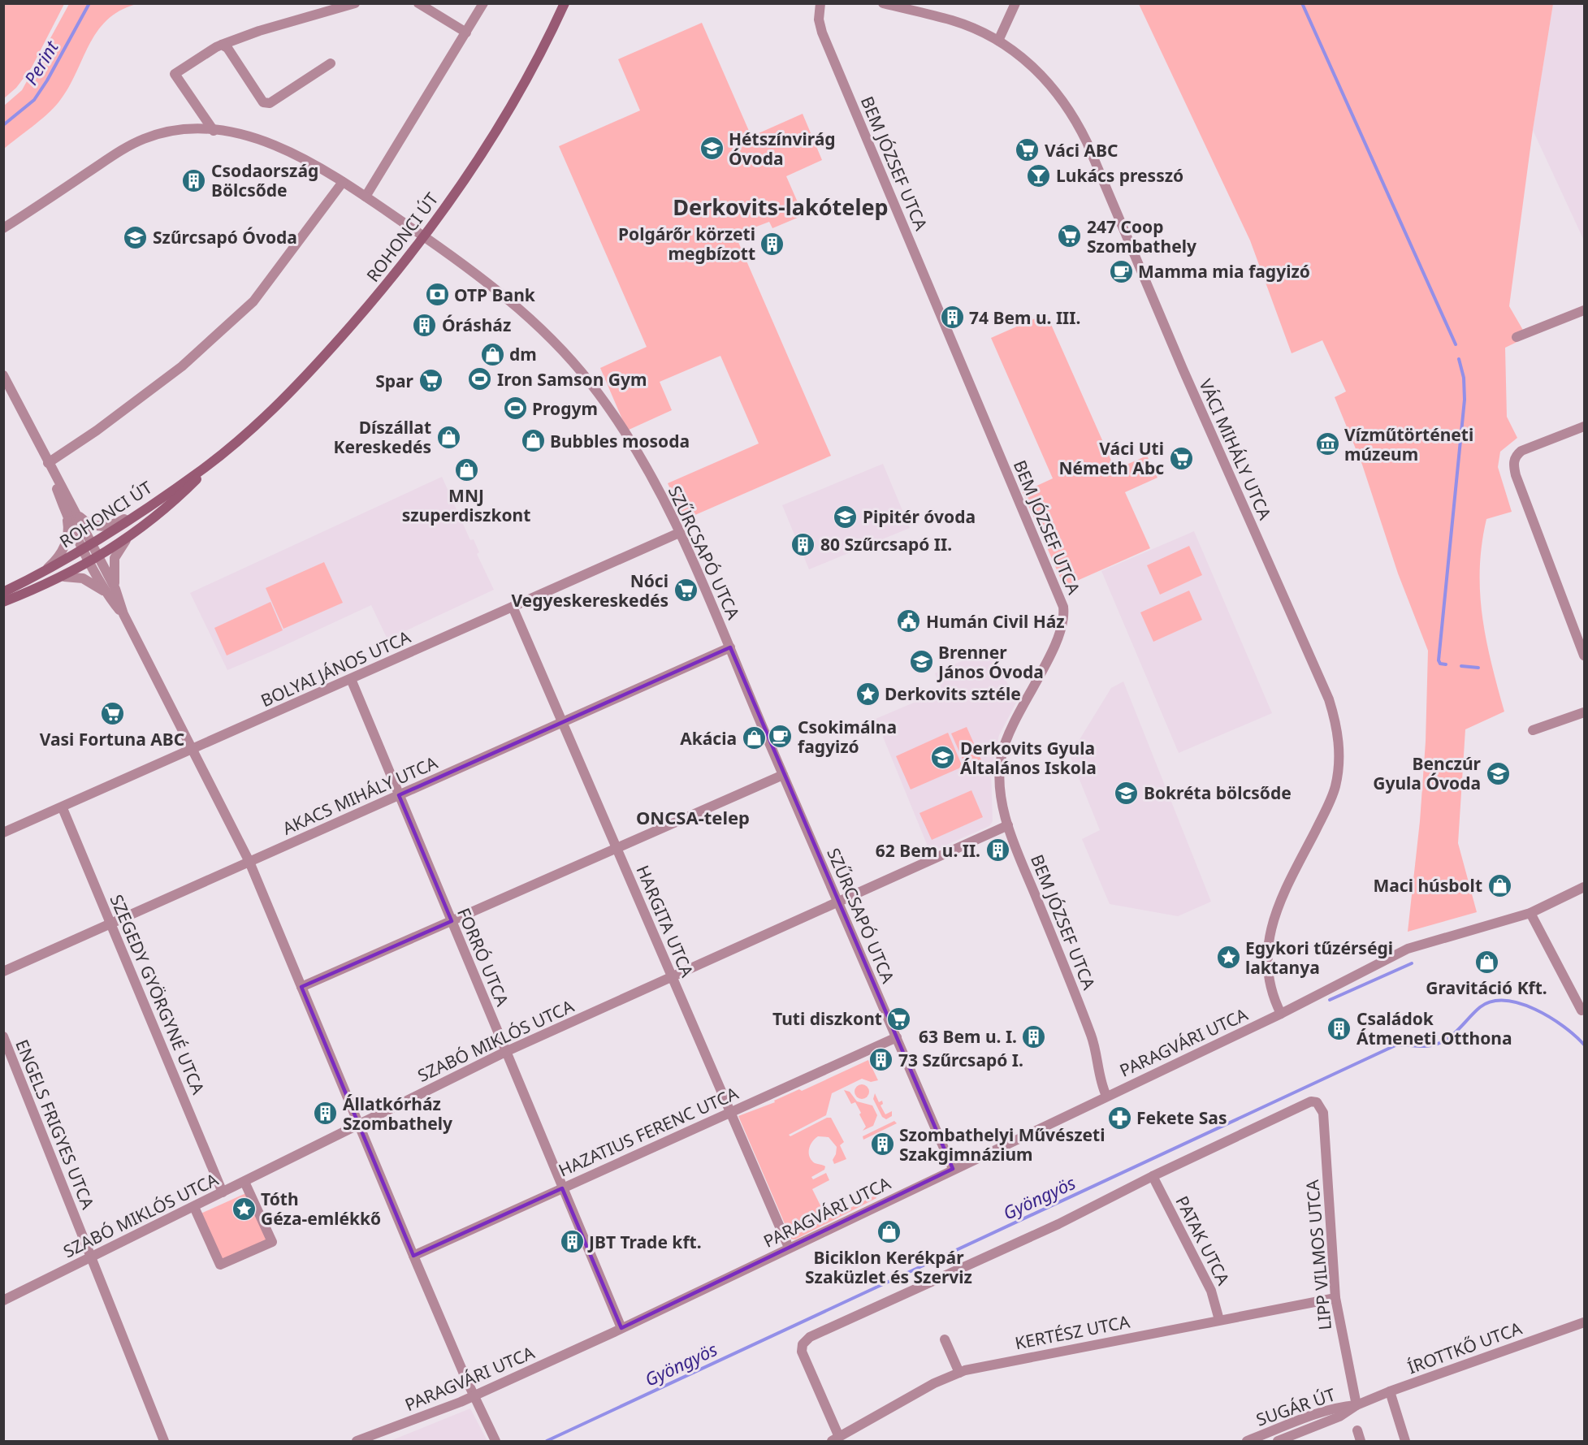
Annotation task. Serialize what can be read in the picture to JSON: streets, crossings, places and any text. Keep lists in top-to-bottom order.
{
  "streets": {
    "main road": ["ROHONCI ÚT"],
    "street": [
      "BEM JÓZSEF UTCA",
      "VÁCI MIHÁLY UTCA",
      "SZŰRCSAPÓ UTCA",
      "BOLYAI JÁNOS UTCA",
      "AKACS MIHÁLY UTCA",
      "HARGITA UTCA",
      "FORRÓ UTCA",
      "SZEGEDY GYÖRGYNÉ UTCA",
      "SZABÓ MIKLÓS UTCA",
      "PARAGVÁRI UTCA",
      "ENGELS FRIGYES UTCA",
      "HAZATIUS FERENC UTCA",
      "PATAK UTCA",
      "LIPP VILMOS UTCA",
      "KERTÉSZ UTCA",
      "ÍROTTKŐ UTCA",
      "SUGÁR ÚT"
    ]
  },
  "crossings": [
    ["BEM JÓZSEF UTCA", "SZABÓ MIKLÓS UTCA"],
    ["BEM JÓZSEF UTCA", "PARAGVÁRI UTCA"],
    ["ROHONCI ÚT", "SZŰRCSAPÓ UTCA"],
    ["VÁCI MIHÁLY UTCA", "PARAGVÁRI UTCA"],
    ["SZŰRCSAPÓ UTCA", "BOLYAI JÁNOS UTCA"],
    ["SZŰRCSAPÓ UTCA", "AKACS MIHÁLY UTCA"],
    ["SZŰRCSAPÓ UTCA", "SZABÓ MIKLÓS UTCA"],
    ["SZŰRCSAPÓ UTCA", "PARAGVÁRI UTCA"],
    ["SZŰRCSAPÓ UTCA", "HAZATIUS FERENC UTCA"],
    ["BOLYAI JÁNOS UTCA", "HARGITA UTCA"],
    ["BOLYAI JÁNOS UTCA", "FORRÓ UTCA"],
    ["BOLYAI JÁNOS UTCA", "SZEGEDY GYÖRGYNÉ UTCA"],
    ["AKACS MIHÁLY UTCA", "HARGITA UTCA"],
    ["AKACS MIHÁLY UTCA", "FORRÓ UTCA"],
    ["AKACS MIHÁLY UTCA", "SZEGEDY GYÖRGYNÉ UTCA"],
    ["HARGITA UTCA", "SZABÓ MIKLÓS UTCA"],
    ["HARGITA UTCA", "PARAGVÁRI UTCA"],
    ["HARGITA UTCA", "HAZATIUS FERENC UTCA"],
    ["FORRÓ UTCA", "SZABÓ MIKLÓS UTCA"],
    ["FORRÓ UTCA", "PARAGVÁRI UTCA"],
    ["FORRÓ UTCA", "HAZATIUS FERENC UTCA"],
    ["SZEGEDY GYÖRGYNÉ UTCA", "SZABÓ MIKLÓS UTCA"],
    ["SZABÓ MIKLÓS UTCA", "ENGELS FRIGYES UTCA"],
    ["PATAK UTCA", "LIPP VILMOS UTCA"],
    ["PATAK UTCA", "KERTÉSZ UTCA"],
    ["LIPP VILMOS UTCA", "KERTÉSZ UTCA"],
    ["LIPP VILMOS UTCA", "ÍROTTKŐ UTCA"],
    ["LIPP VILMOS UTCA", "SUGÁR ÚT"],
    ["ÍROTTKŐ UTCA", "SUGÁR ÚT"]
  ],
  "districts": ["Derkovits-lakótelep", "ONCSA-telep"],
  "water": ["Perint", "Gyöngyös"],
  "places": {
    "school or university": [
      "Hétszínvirág Óvoda",
      "Szűrcsapó Óvoda",
      "Pipitér óvoda",
      "Brenner János Óvoda",
      "Derkovits Gyula Általános Iskola",
      "Benczúr Gyula Óvoda",
      "Bokréta bölcsőde"
    ],
    "supermarket": [
      "Váci ABC",
      "247 Coop Szombathely",
      "Spar",
      "Váci Uti Németh Abc",
      "Nóci Vegyeskereskedés",
      "Vasi Fortuna ABC",
      "Tuti diszkont"
    ],
    "bar": ["Lukács presszó"],
    "building": [
      "Csodaország Bölcsőde",
      "Polgárőr körzeti megbízott",
      "74 Bem u. III.",
      "Órásház",
      "80 Szűrcsapó II.",
      "62 Bem u. II.",
      "Családok Átmeneti Otthona",
      "63 Bem u. I.",
      "73 Szűrcsapó I.",
      "Állatkórház Szombathely",
      "Szombathelyi Művészeti Szakgimnázium",
      "JBT Trade kft."
    ],
    "cafe": ["Mamma mia fagyizó", "Csokimálna fagyizó"],
    "bank": ["OTP Bank"],
    "shop": [
      "dm",
      "Díszállat Kereskedés",
      "Bubbles mosoda",
      "MNJ szuperdiszkont",
      "Akácia",
      "Maci húsbolt",
      "Gravitáció Kft.",
      "Biciklon Kerékpár Szaküzlet és Szerviz"
    ],
    "sports": ["Iron Samson Gym", "Progym"],
    "museum": ["Vízműtörténeti múzeum"],
    "public building": ["Humán Civil Ház"],
    "place": ["Derkovits sztéle", "Egykori tűzérségi laktanya", "Tóth Géza-emlékkő"],
    "pharmacy": ["Fekete Sas"]
  }
}
